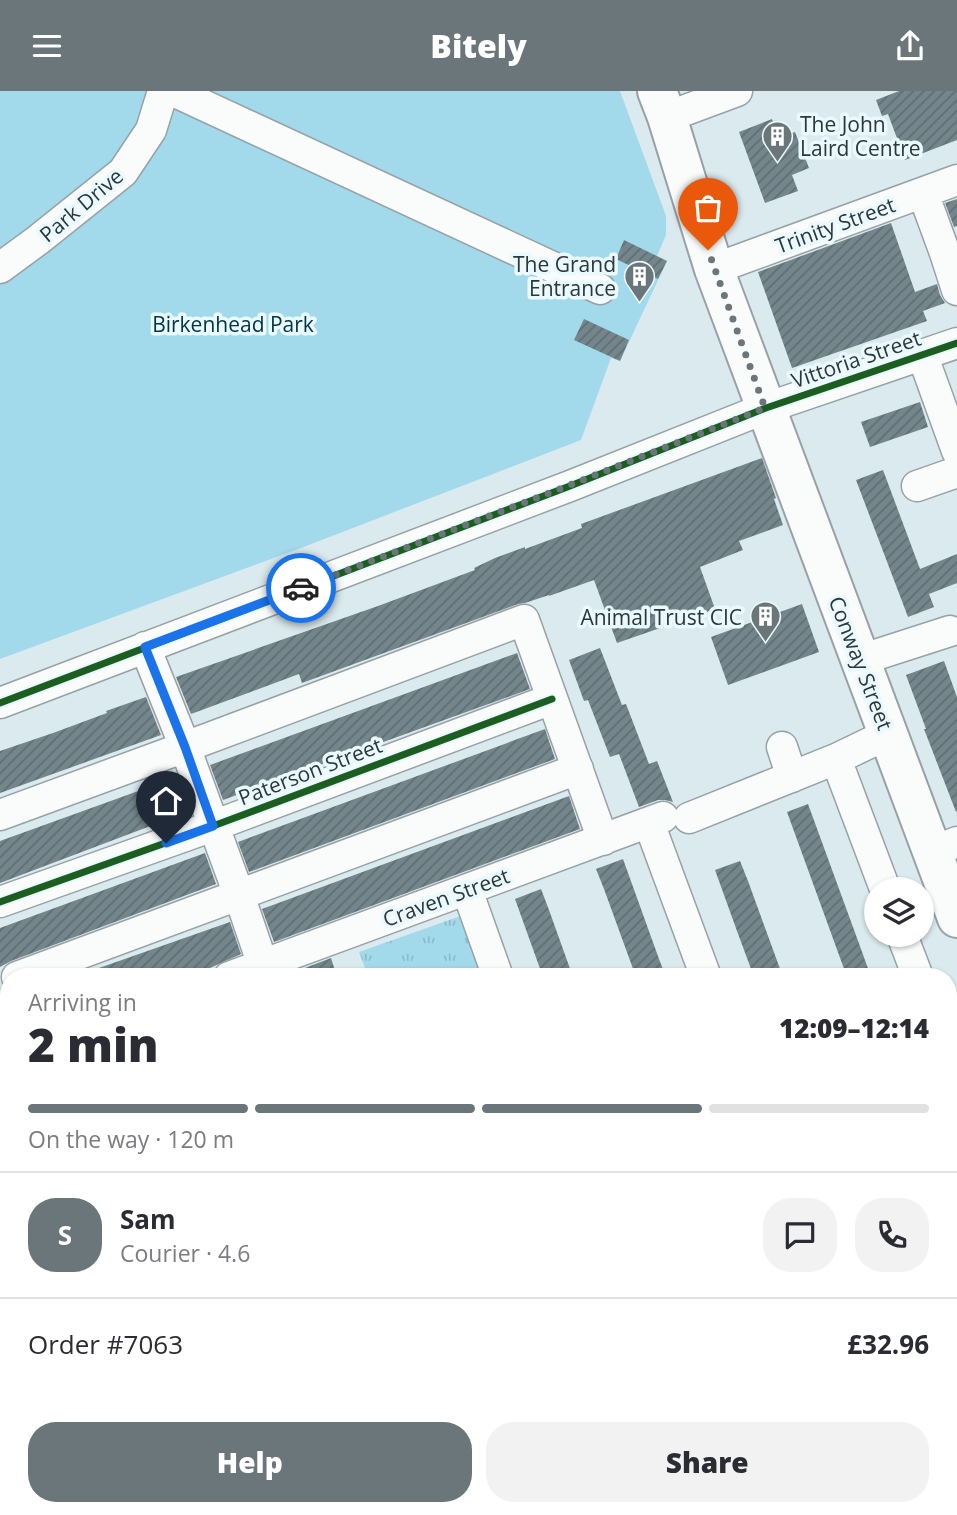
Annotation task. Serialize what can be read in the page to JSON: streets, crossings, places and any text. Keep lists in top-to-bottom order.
{
  "streets": {
    "main road": ["Conway Street"],
    "street": [
      "Park Drive",
      "Trinity Street",
      "Vittoria Street",
      "Paterson Street",
      "Craven Street"
    ]
  },
  "crossings": [
    ["Trinity Street", "Conway Street"],
    ["Vittoria Street", "Conway Street"],
    ["Conway Street", "Craven Street"]
  ],
  "parks": ["Birkenhead Park"],
  "places": {
    "building": ["The John Laird Centre", "The Grand Entrance", "Animal Trust CIC"]
  },
  "page": {
    "header": "Bitely",
    "heading": ["2 min", "Arriving in", "12:09–12:14"],
    "panel": [
      "Sam",
      "Courier · 4.6",
      "Order #7063",
      "£32.96"
    ],
    "bar": "On the way · 120 m",
    "round": "S",
    "buttons": ["Help", "Share"]
  }
}
